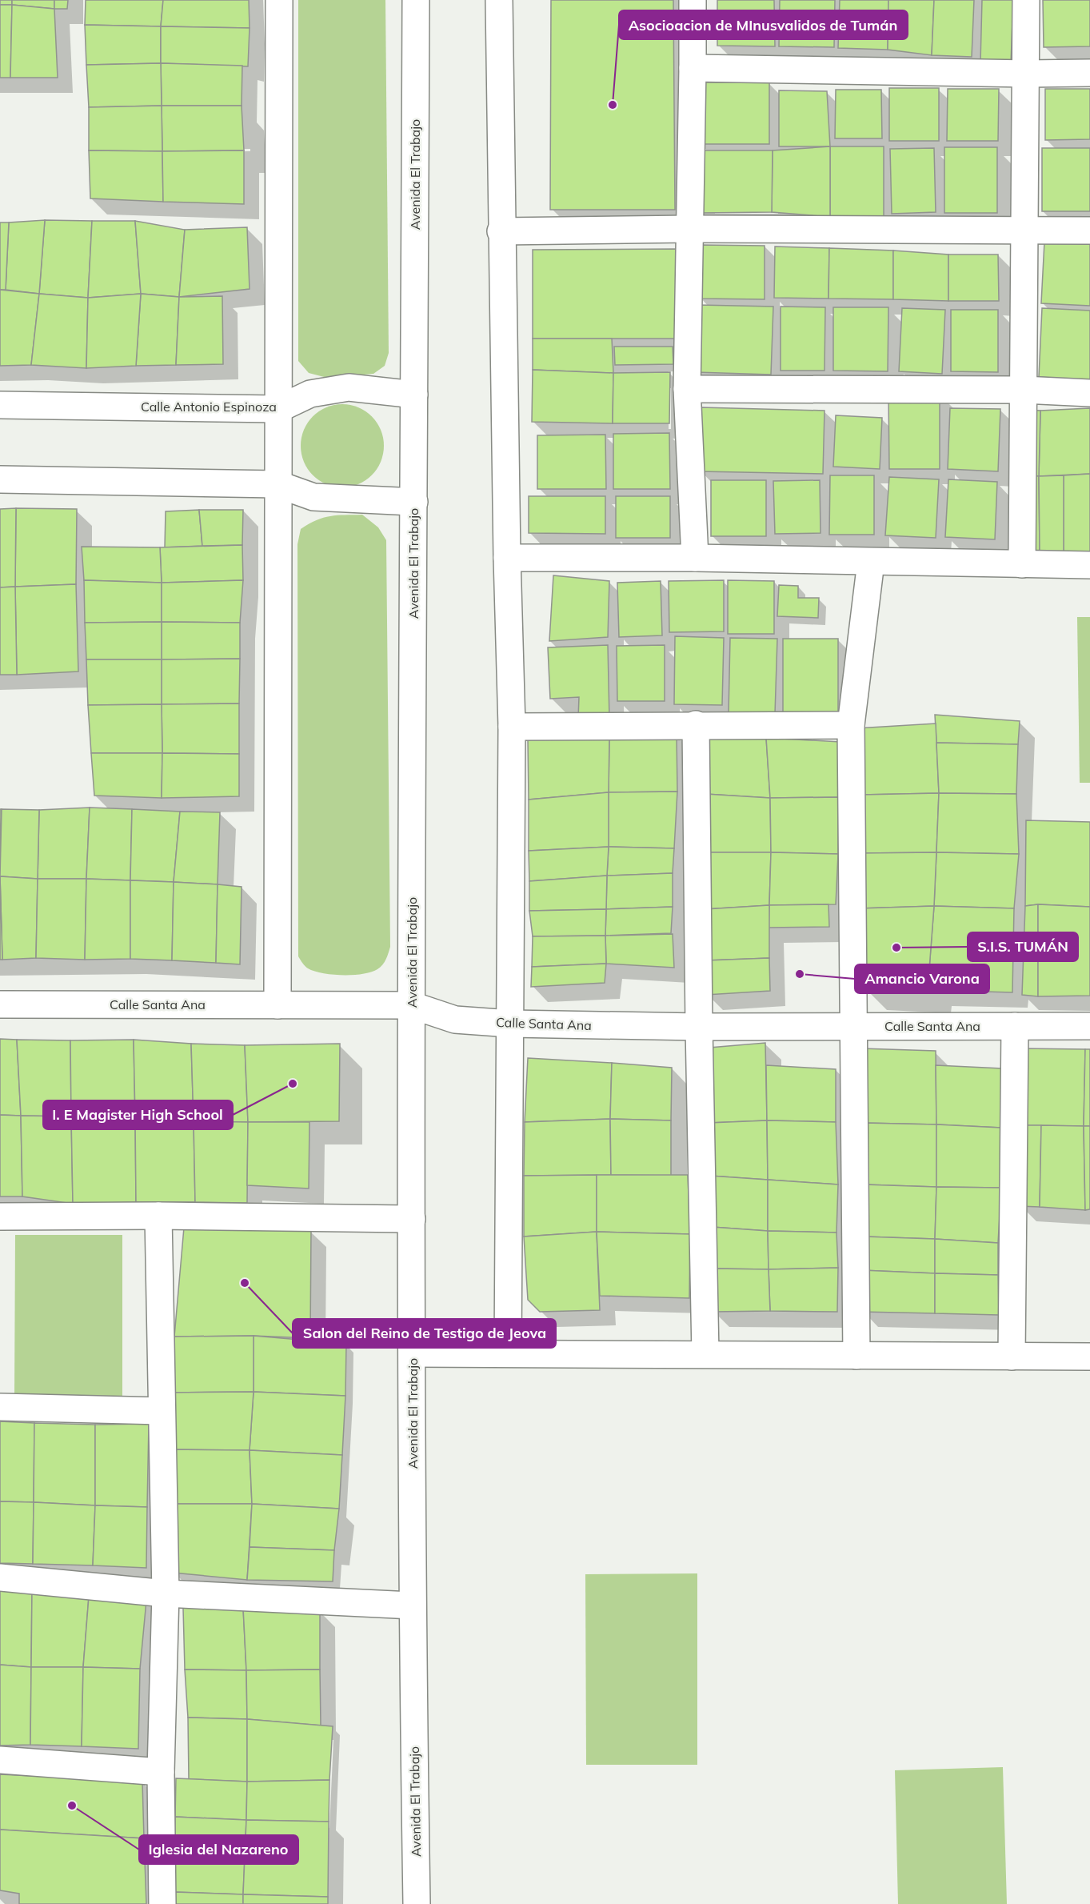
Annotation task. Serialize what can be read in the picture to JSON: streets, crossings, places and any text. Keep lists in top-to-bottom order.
{
  "streets": {
    "street": ["Avenida El Trabajo", "Calle Antonio Espinoza", "Calle Santa Ana"]
  },
  "crossings": [
    ["Avenida El Trabajo", "Calle Antonio Espinoza"],
    ["Avenida El Trabajo", "Calle Santa Ana"]
  ],
  "places": [
    "Asocioacion de MInusvalidos de Tumán",
    "S.I.S. TUMÁN",
    "Amancio Varona",
    "I. E Magister High School",
    "Salon del Reino de Testigo de Jeova",
    "Iglesia del Nazareno"
  ]
}
